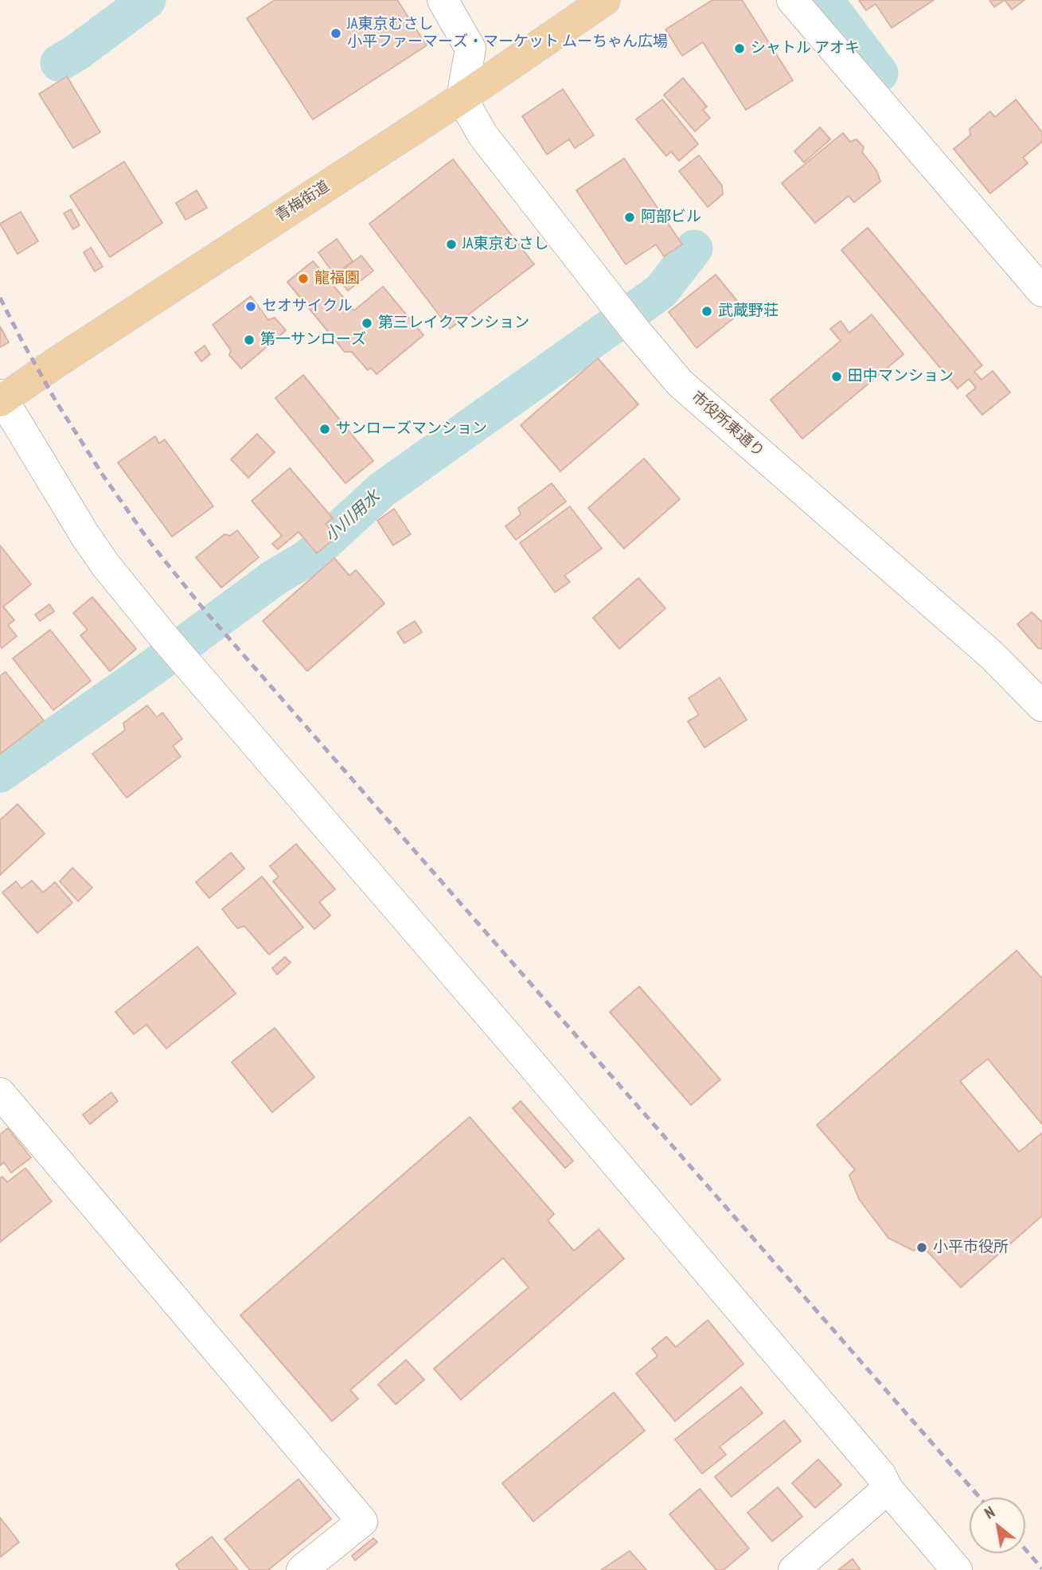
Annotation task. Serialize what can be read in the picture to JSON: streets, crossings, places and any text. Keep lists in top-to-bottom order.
{
  "streets": {
    "main road": ["青梅街道"],
    "street": ["市役所東通り"]
  },
  "crossings": [
    ["青梅街道", "市役所東通り"]
  ],
  "water": ["小川用水"],
  "places": [
    "JA東京むさし 小平ファーマーズ・マーケット ムーちゃん広場",
    "シャトル アオキ",
    "阿部ビル",
    "JA東京むさし",
    "龍福園",
    "セオサイクル",
    "武蔵野荘",
    "第三レイクマンション",
    "第一サンローズ",
    "田中マンション",
    "サンローズマンション",
    "小平市役所"
  ],
  "north": "top left"
}
